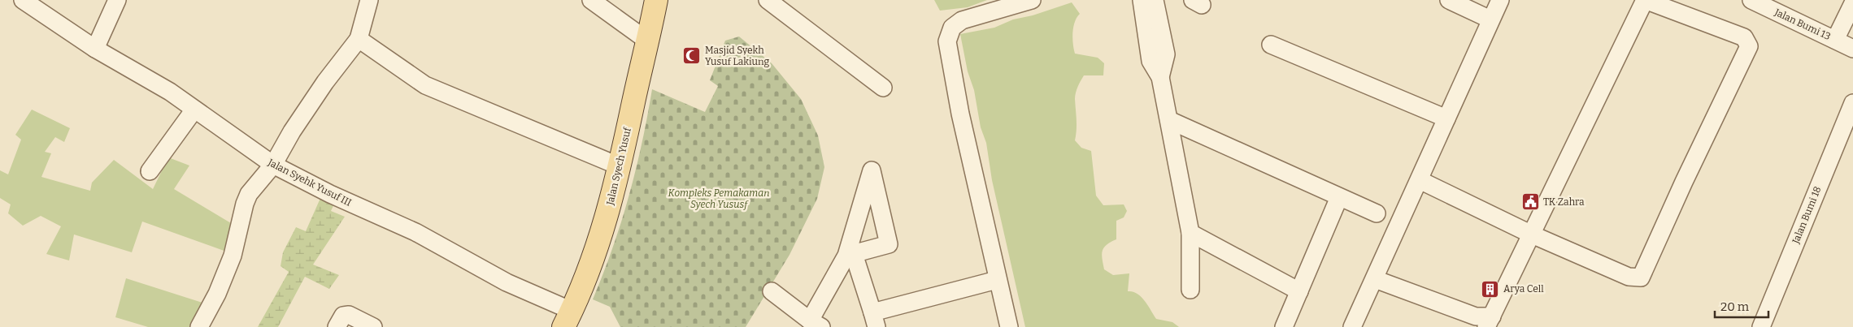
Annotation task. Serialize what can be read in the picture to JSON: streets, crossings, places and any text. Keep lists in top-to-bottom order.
{
  "streets": {
    "main road": ["Jalan Syech Yusuf"],
    "street": ["Jalan Bumi 13", "Jalan Syehk Yusuf III", "Jalan Bumi 18"]
  },
  "crossings": [
    ["Jalan Syech Yusuf", "Jalan Syehk Yusuf III"]
  ],
  "parks": ["Kompleks Pemakaman Syech Yususf"],
  "places": {
    "mosque": ["Masjid Syekh Yusuf Lakiung"],
    "public building": ["TK Zahra"],
    "building": ["Arya Cell"]
  },
  "scale_bar": "20 m"
}
